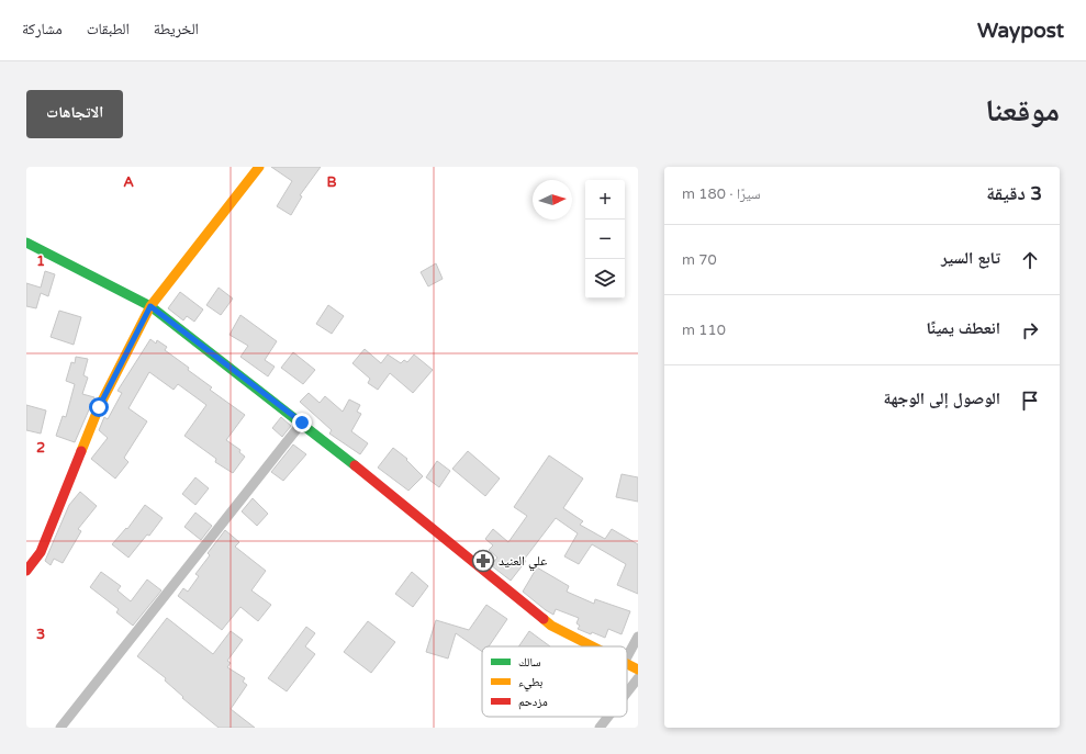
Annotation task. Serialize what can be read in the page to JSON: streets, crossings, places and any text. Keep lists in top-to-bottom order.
{
  "places": {
    "pharmacy": ["علي العنيد"]
  },
  "legend": ["سالك", "بطيء", "مزدحم"],
  "north": "right",
  "page": {
    "header": "Waypost",
    "nav": ["الخريطة", "الطبقات", "مشاركة"],
    "title": "موقعنا",
    "buttons": "الاتجاهات",
    "heading": ["3 دقيقة", "سيرًا · 180 m"],
    "map_buttons": ["+", "−"],
    "list": [
      ["تابع السير", "70 m"],
      ["انعطف يمينًا", "110 m"],
      "الوصول إلى الوجهة"
    ]
  },
  "grid": {
    "columns": ["A", "B"],
    "rows": ["1", "2", "3"]
  }
}
